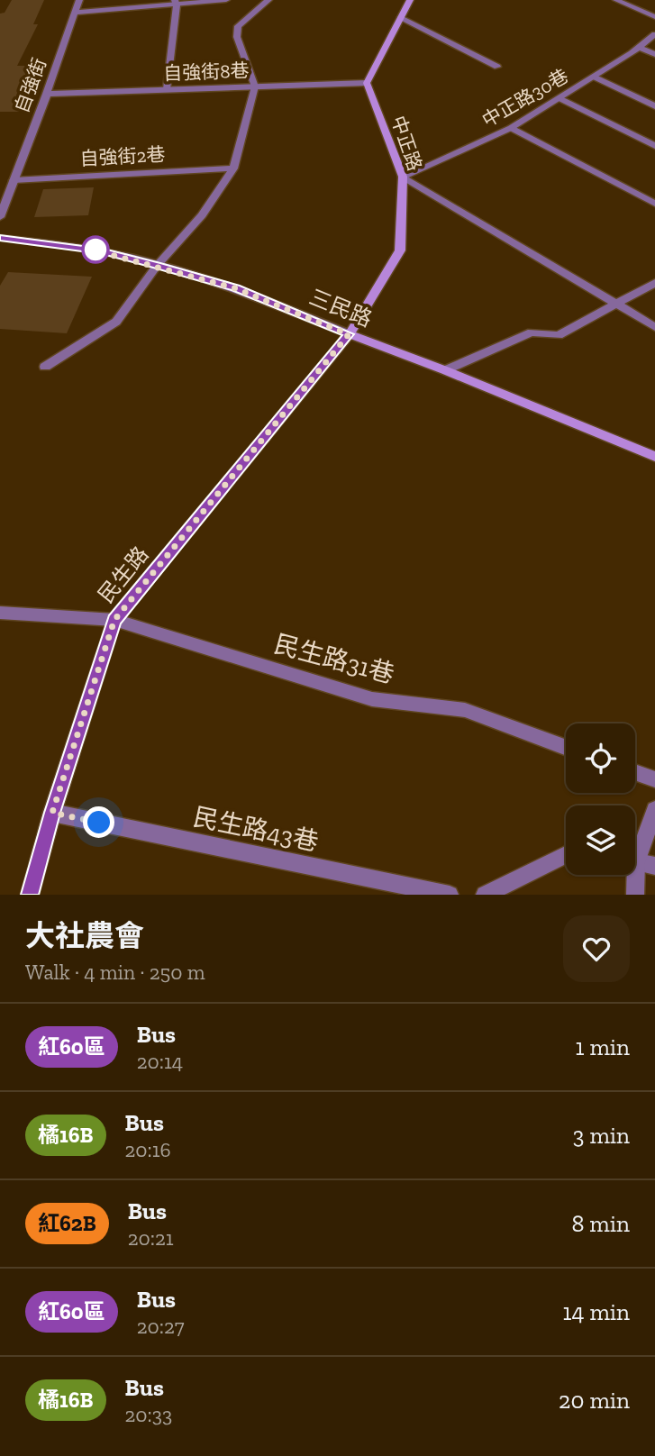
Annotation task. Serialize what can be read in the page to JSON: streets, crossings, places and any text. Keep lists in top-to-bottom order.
{
  "streets": {
    "main road": ["中正路", "三民路"],
    "street": [
      "自強街8巷",
      "自強街",
      "中正路30巷",
      "自強街2巷",
      "民生路",
      "民生路31巷",
      "民生路43巷"
    ]
  },
  "crossings": [
    ["自強街8巷", "自強街"],
    ["自強街8巷", "中正路"],
    ["自強街", "自強街2巷"],
    ["中正路30巷", "中正路"],
    ["中正路", "三民路"],
    ["中正路", "民生路"],
    ["三民路", "民生路"],
    ["民生路", "民生路31巷"],
    ["民生路", "民生路43巷"]
  ],
  "lines": ["bus line 紅60區"],
  "page": {
    "heading": ["大社農會", "Walk · 4 min · 250 m"],
    "list": [
      {
        "mark": "紅60區",
        "name": "Bus",
        "note": "20:14",
        "value": "1 min"
      },
      {
        "mark": "橘16B",
        "name": "Bus",
        "note": "20:16",
        "value": "3 min"
      },
      {
        "mark": "紅62B",
        "name": "Bus",
        "note": "20:21",
        "value": "8 min"
      },
      {
        "mark": "紅60區",
        "name": "Bus",
        "note": "20:27",
        "value": "14 min"
      },
      {
        "mark": "橘16B",
        "name": "Bus",
        "note": "20:33",
        "value": "20 min"
      }
    ]
  }
}
